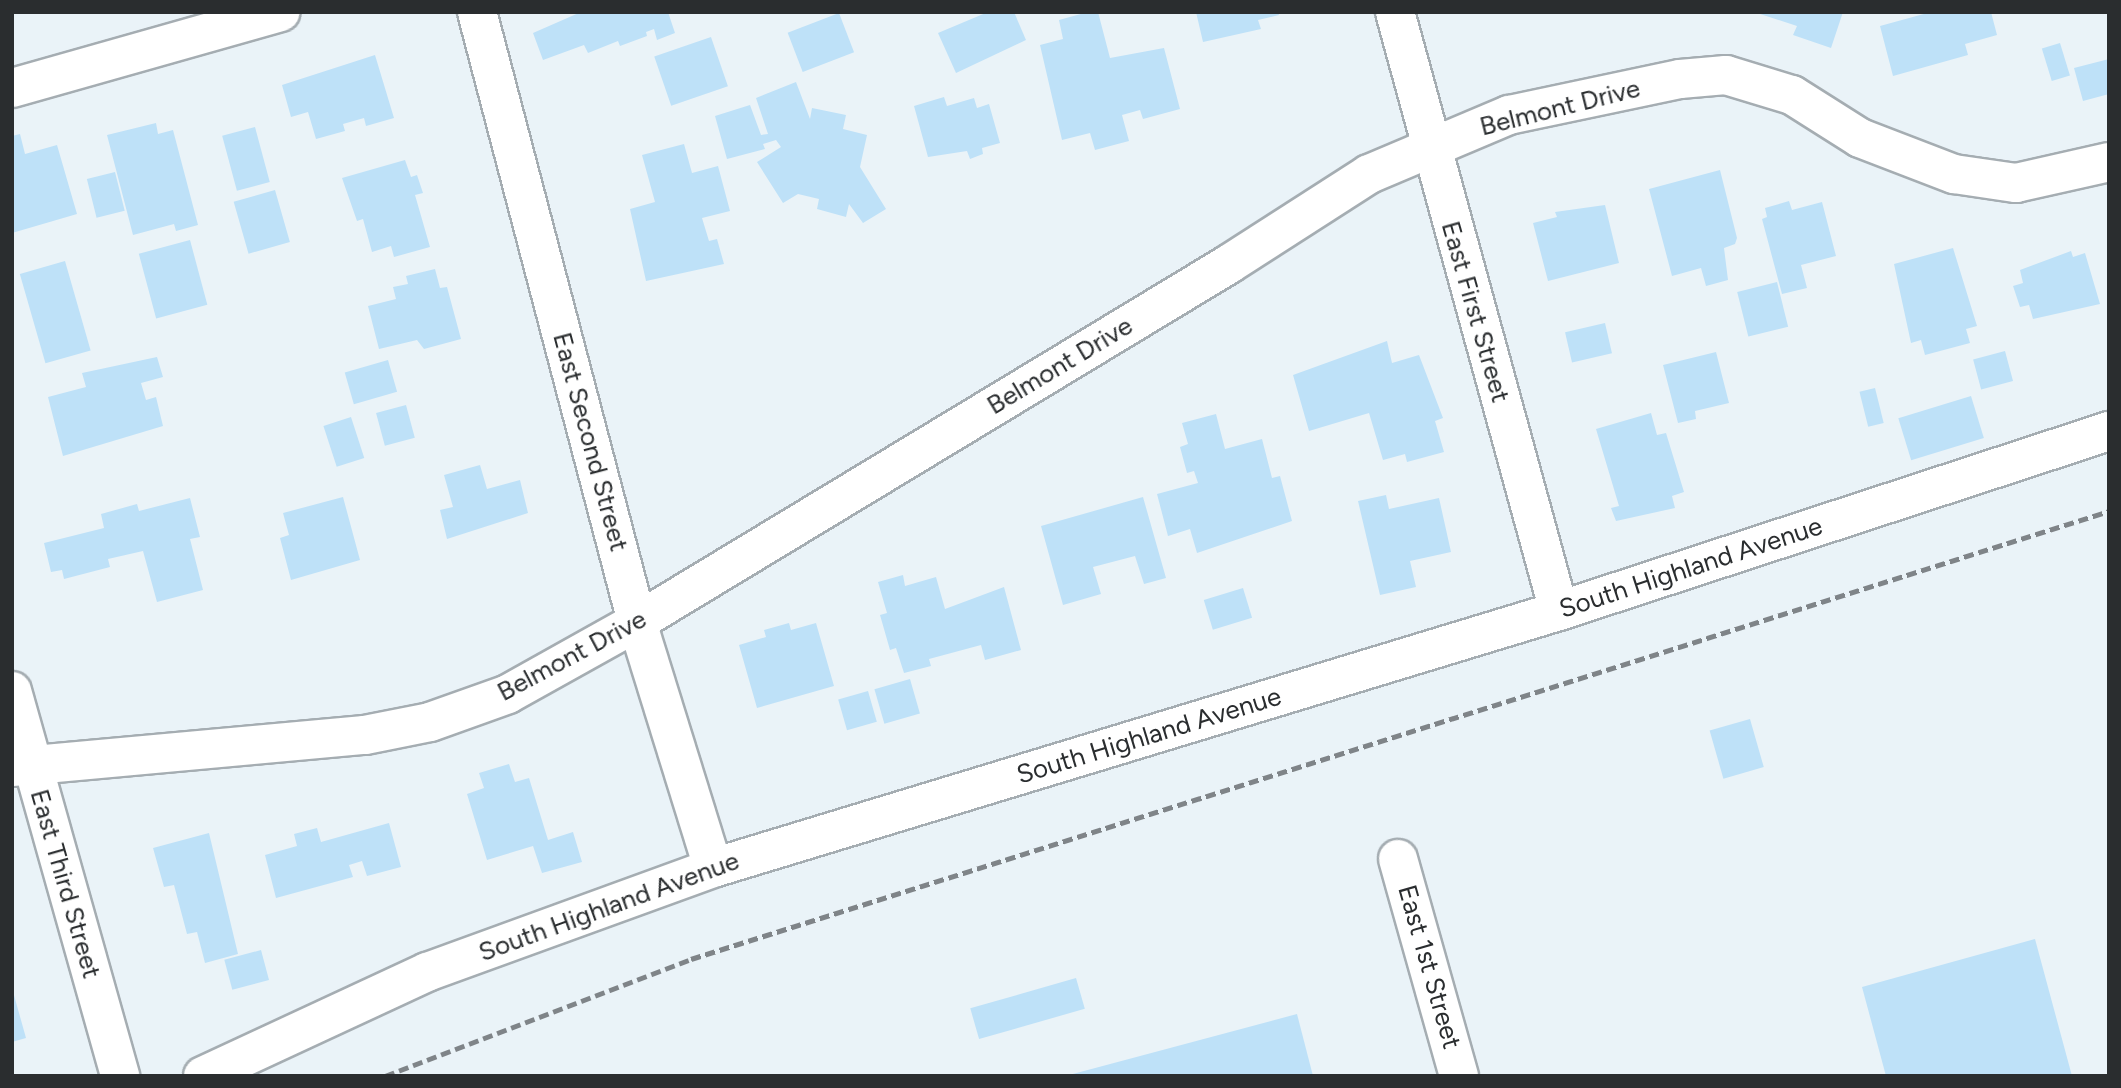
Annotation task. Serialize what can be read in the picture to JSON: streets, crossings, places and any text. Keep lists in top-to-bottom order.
{
  "streets": {
    "street": [
      "Belmont Drive",
      "East First Street",
      "East Second Street",
      "South Highland Avenue",
      "East Third Street",
      "East 1st Street"
    ]
  },
  "crossings": [
    ["Belmont Drive", "East First Street"],
    ["Belmont Drive", "East Second Street"],
    ["Belmont Drive", "East Third Street"],
    ["East First Street", "South Highland Avenue"],
    ["East Second Street", "South Highland Avenue"]
  ]
}
